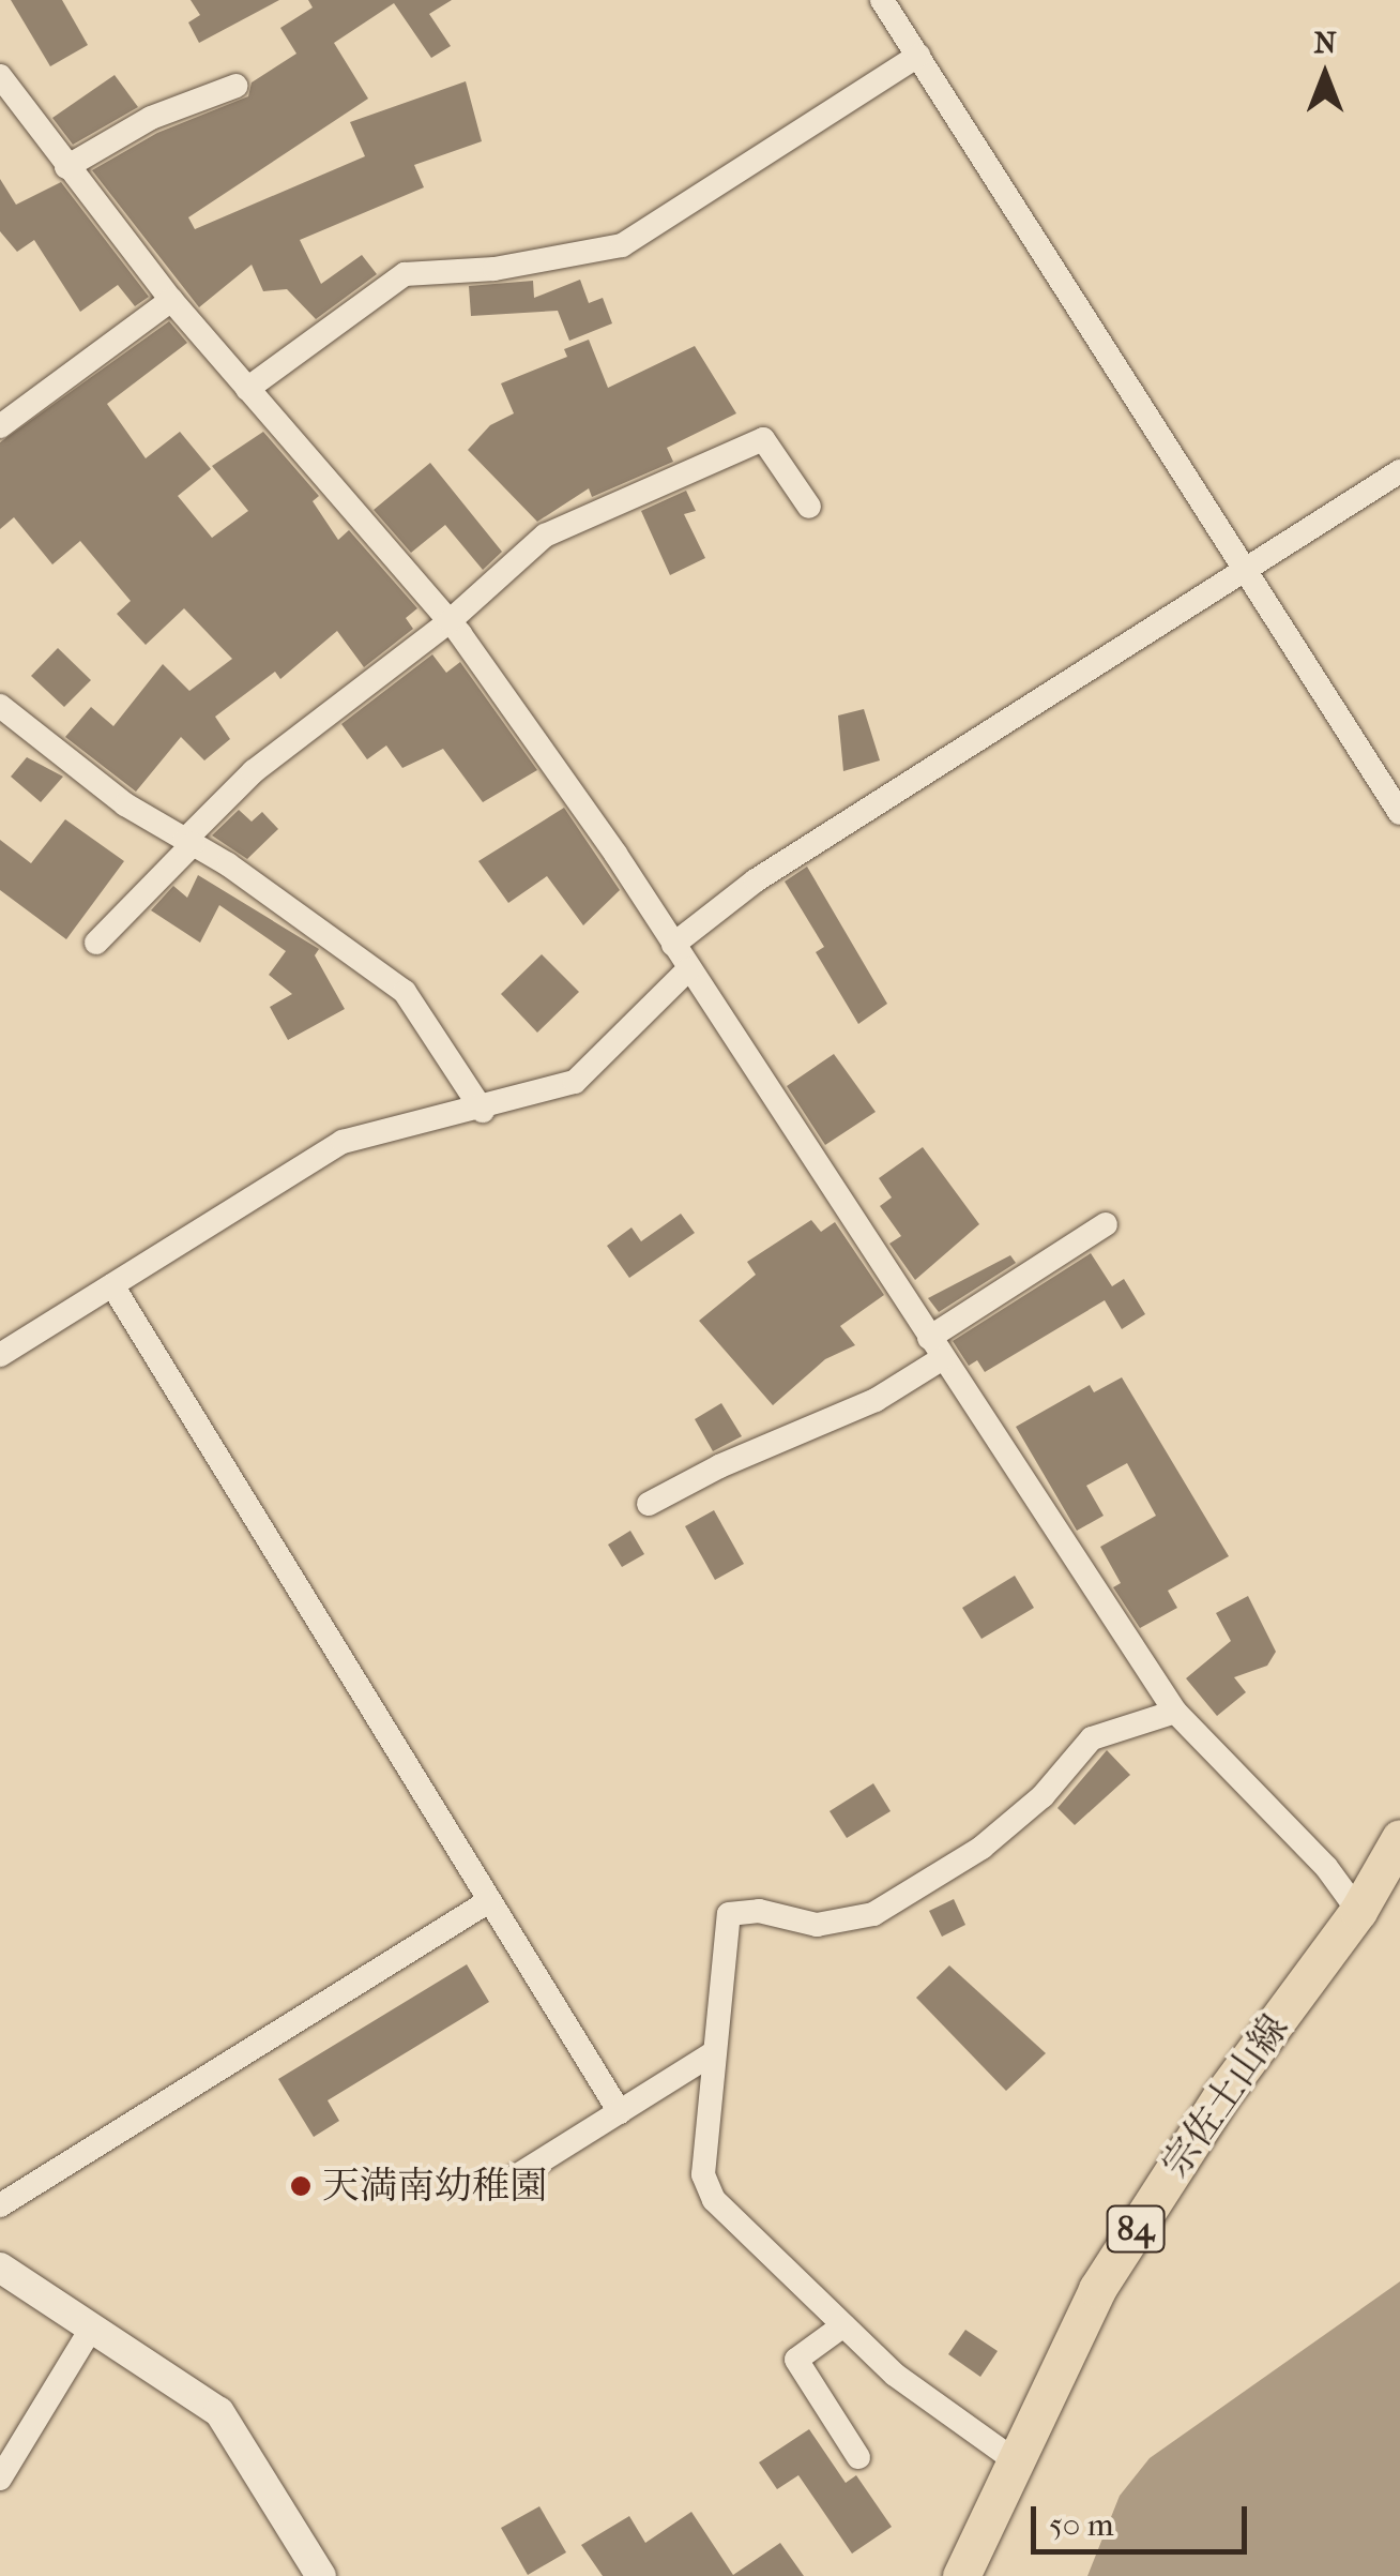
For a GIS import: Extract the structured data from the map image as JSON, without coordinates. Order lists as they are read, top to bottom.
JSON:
{
  "streets": {
    "main road": ["宗佐土山線", "84"]
  },
  "places": ["天満南幼稚園"],
  "scale_bar": "50 m",
  "north": "top"
}
